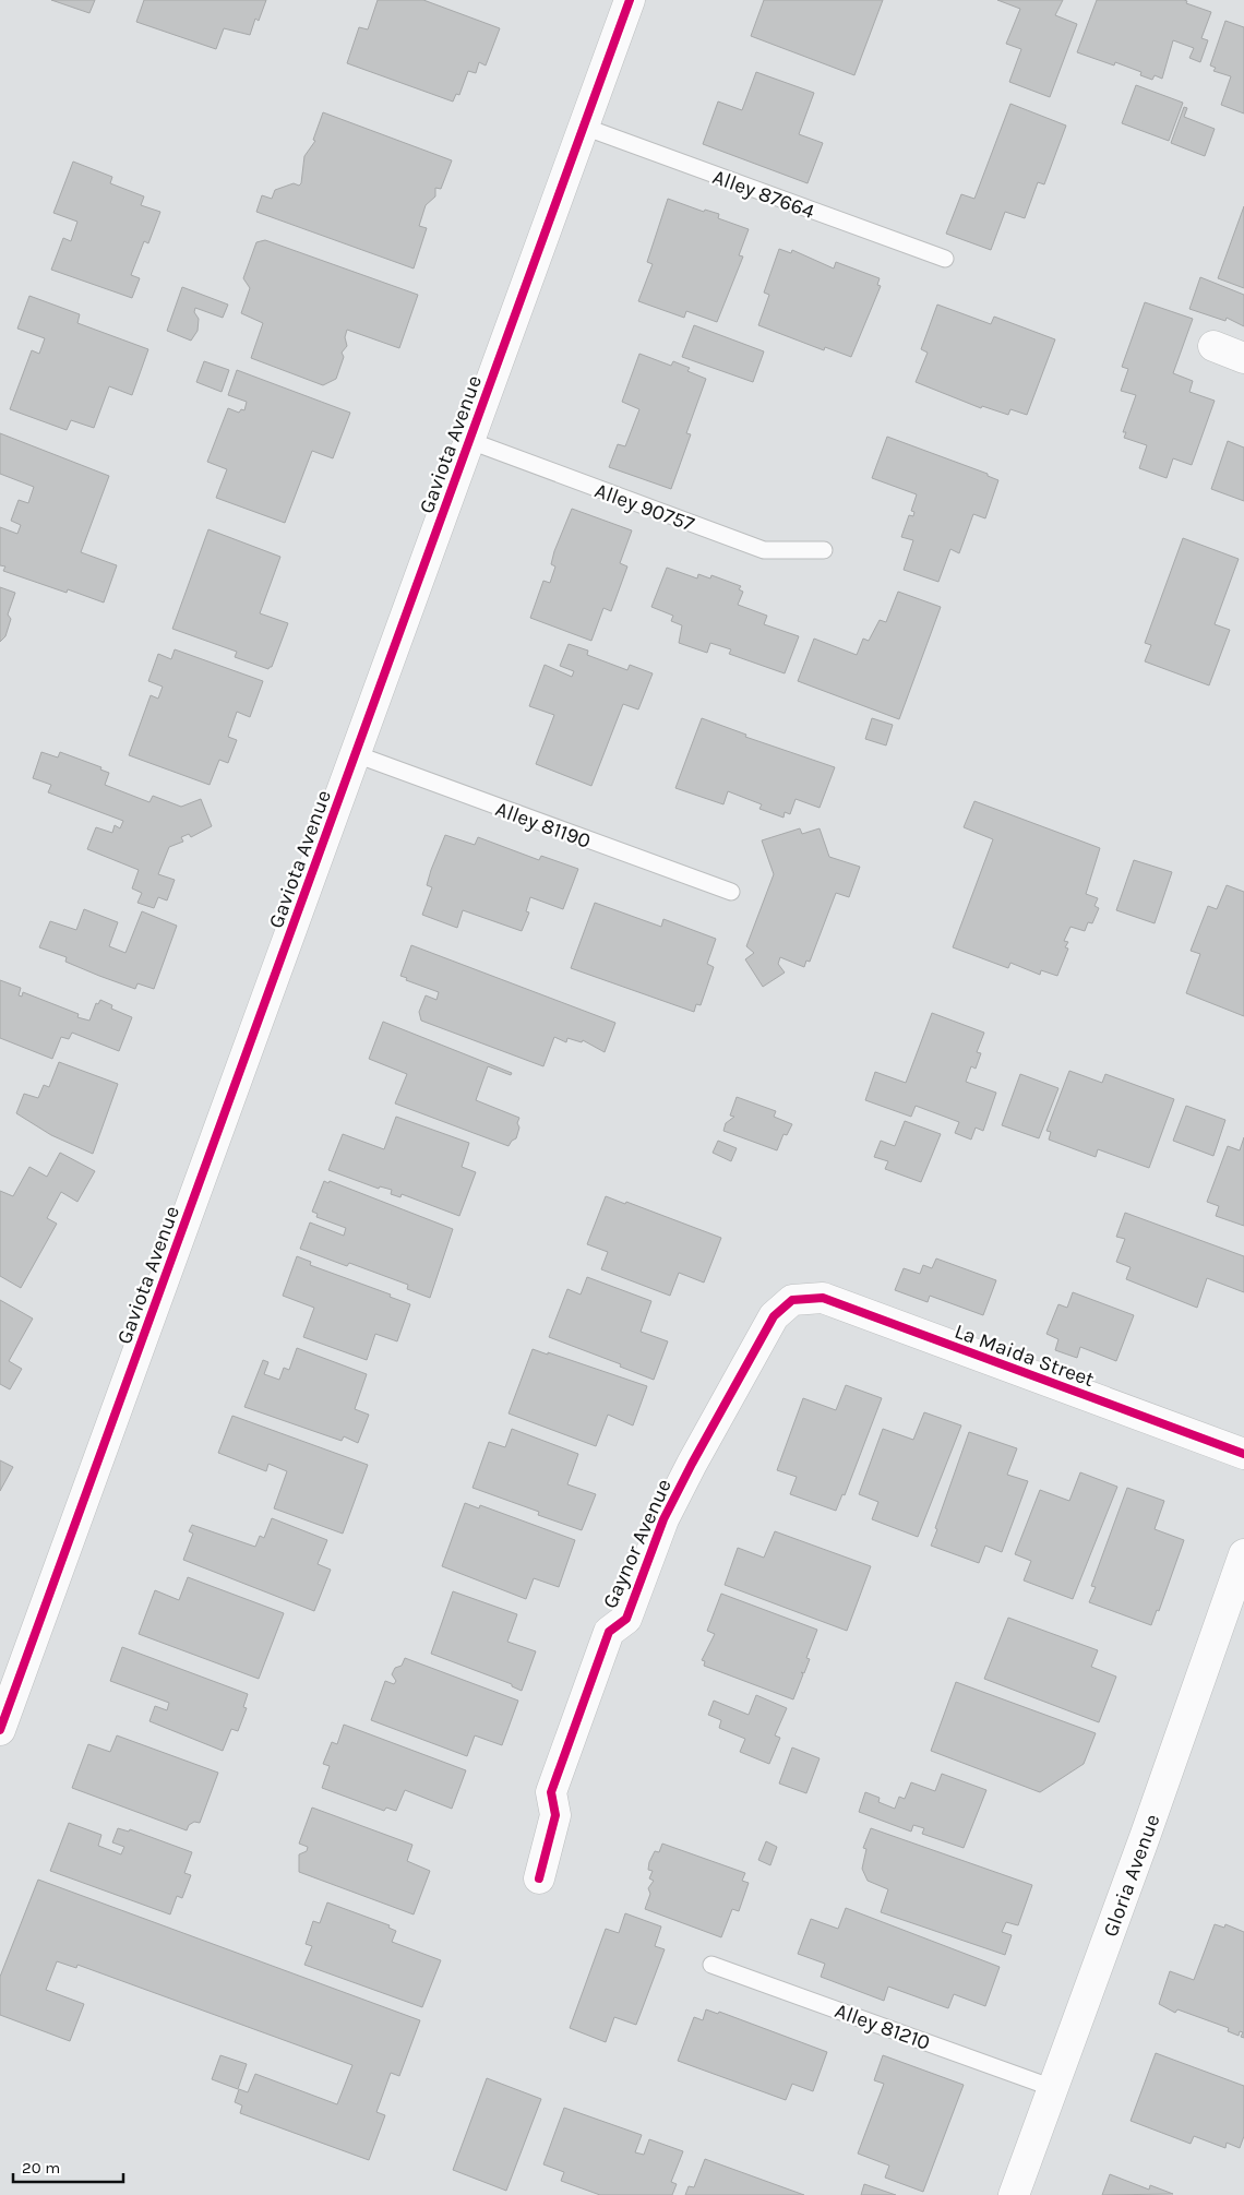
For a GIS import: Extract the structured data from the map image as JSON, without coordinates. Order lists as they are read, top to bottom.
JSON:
{
  "streets": {
    "street": [
      "Gaviota Avenue",
      "La Maida Street",
      "Gaynor Avenue",
      "Gloria Avenue"
    ],
    "lane": [
      "Alley 87664",
      "Alley 90757",
      "Alley 81190",
      "Alley 81210"
    ]
  },
  "crossings": [
    ["Alley 87664", "Gaviota Avenue"],
    ["Gaviota Avenue", "Alley 90757"],
    ["Gaviota Avenue", "Alley 81190"],
    ["La Maida Street", "Gaynor Avenue"],
    ["Gloria Avenue", "Alley 81210"]
  ],
  "scale_bar": "20 m"
}
